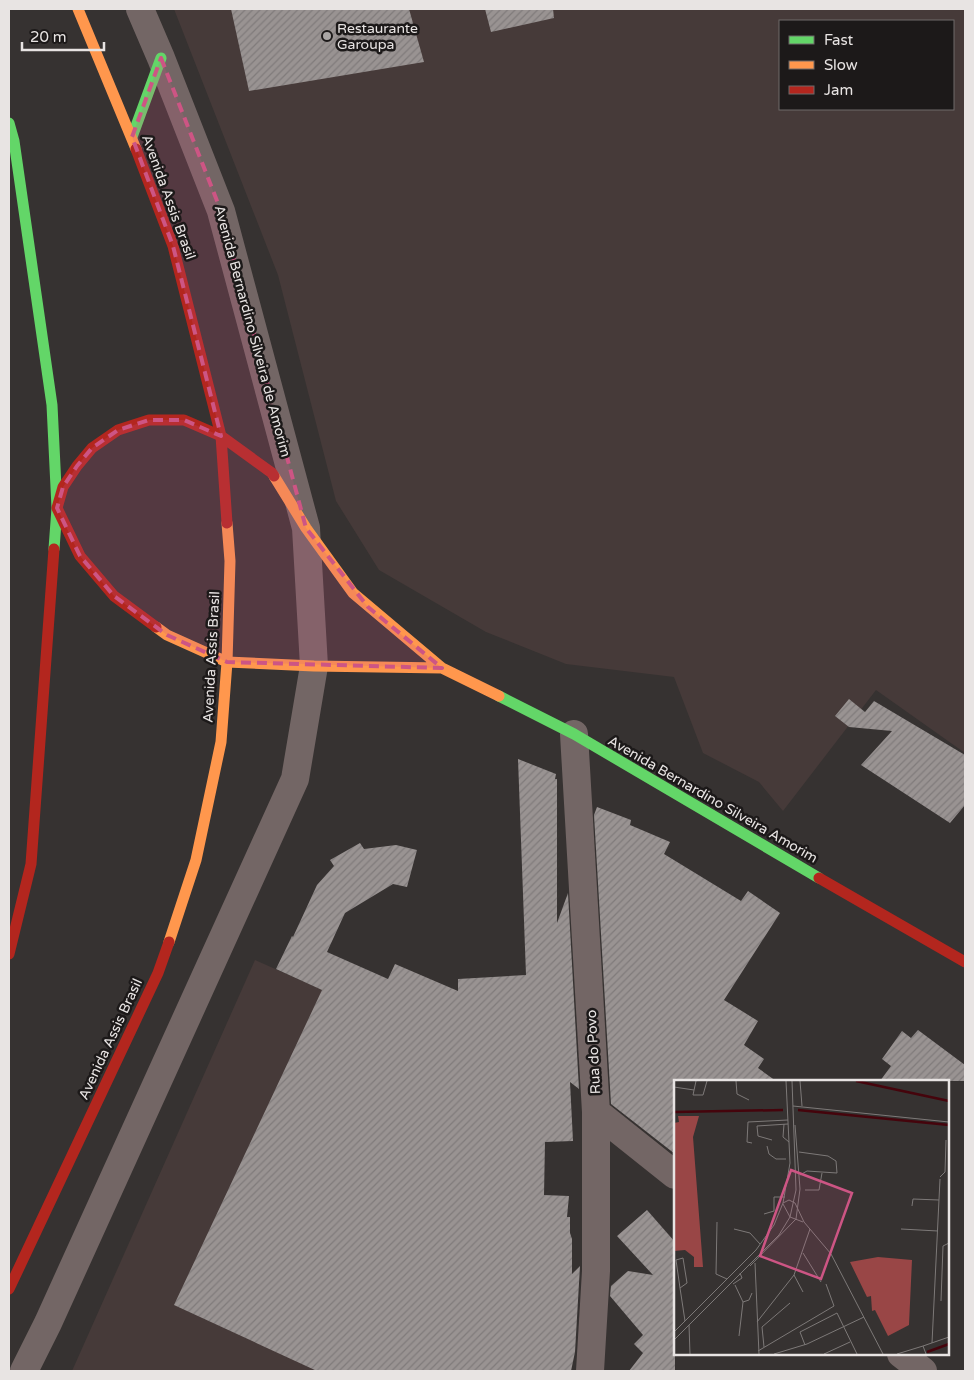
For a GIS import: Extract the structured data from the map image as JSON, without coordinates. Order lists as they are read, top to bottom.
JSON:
{
  "streets": {
    "main road": ["Avenida Assis Brasil", "Avenida Bernardino Silveira Amorim"],
    "street": ["Avenida Bernardino Silveira de Amorim", "Rua do Povo"]
  },
  "crossings": [
    ["Avenida Assis Brasil", "Avenida Bernardino Silveira Amorim"],
    ["Avenida Bernardino Silveira de Amorim", "Avenida Bernardino Silveira Amorim"],
    ["Avenida Bernardino Silveira Amorim", "Rua do Povo"]
  ],
  "places": ["Restaurante Garoupa"],
  "legend": ["Fast", "Slow", "Jam"],
  "scale_bar": "20 m"
}
